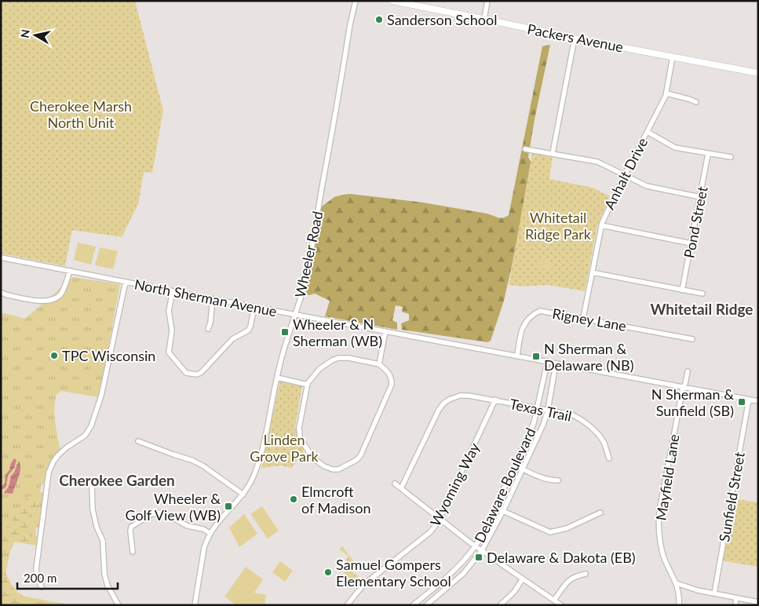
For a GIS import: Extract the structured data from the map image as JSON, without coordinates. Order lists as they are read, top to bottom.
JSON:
{
  "streets": {
    "main road": ["Packers Avenue"],
    "street": [
      "Anhalt Drive",
      "Pond Street",
      "Wheeler Road",
      "North Sherman Avenue",
      "Rigney Lane",
      "Texas Trail",
      "Mayfield Lane",
      "Wyoming Way",
      "Delaware Boulevard",
      "Sunfield Street"
    ]
  },
  "crossings": [
    ["Packers Avenue", "Anhalt Drive"],
    ["Anhalt Drive", "Rigney Lane"],
    ["Wheeler Road", "North Sherman Avenue"],
    ["North Sherman Avenue", "Rigney Lane"],
    ["North Sherman Avenue", "Mayfield Lane"],
    ["North Sherman Avenue", "Delaware Boulevard"],
    ["North Sherman Avenue", "Sunfield Street"],
    ["Texas Trail", "Wyoming Way"],
    ["Texas Trail", "Delaware Boulevard"]
  ],
  "districts": ["Whitetail Ridge", "Cherokee Garden"],
  "parks": ["Cherokee Marsh North Unit", "Whitetail Ridge Park", "Linden Grove Park"],
  "places": {
    "other": [
      "Sanderson School",
      "TPC Wisconsin",
      "Elmcroft of Madison",
      "Samuel Gompers Elementary School"
    ],
    "transit": [
      "Wheeler & N Sherman (WB)",
      "N Sherman & Delaware (NB)",
      "N Sherman & Sunfield (SB)",
      "Wheeler & Golf View (WB)",
      "Delaware & Dakota (EB)"
    ]
  },
  "scale_bar": "200 m",
  "north": "left"
}
